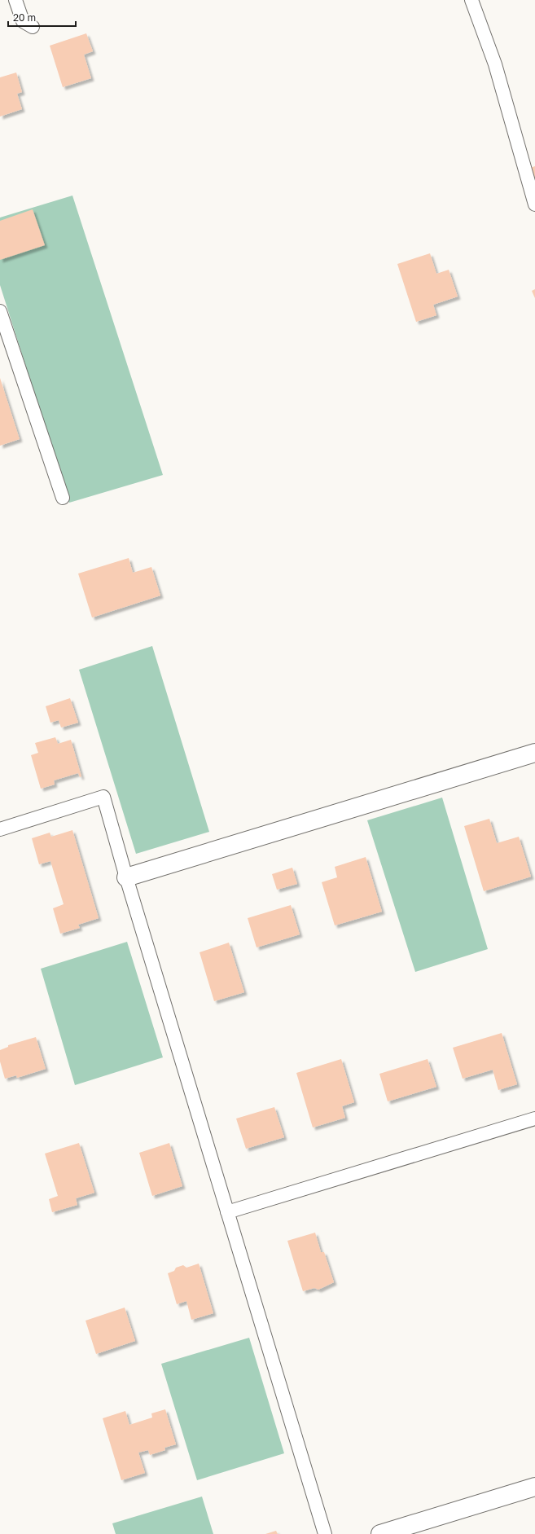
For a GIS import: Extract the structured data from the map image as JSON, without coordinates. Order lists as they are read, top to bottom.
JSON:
{
  "scale_bar": "20 m"
}
